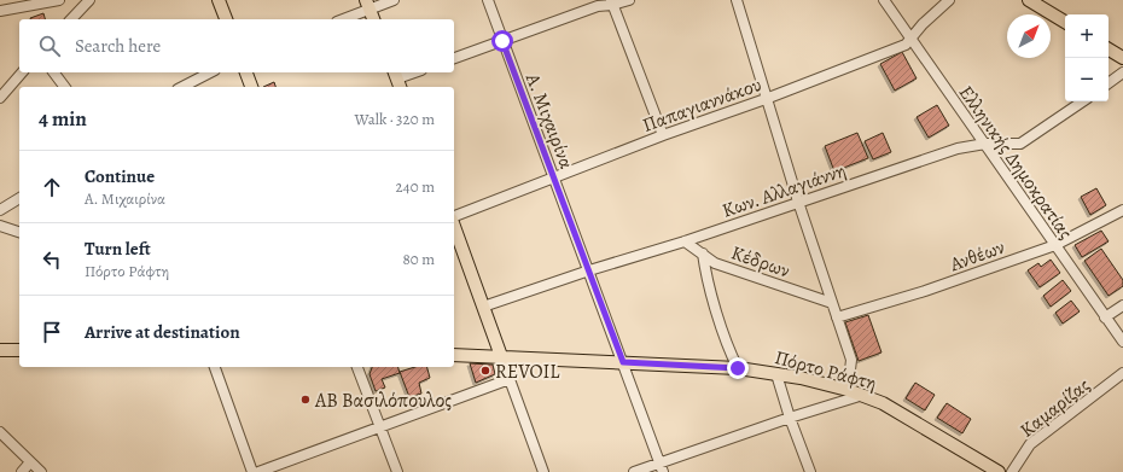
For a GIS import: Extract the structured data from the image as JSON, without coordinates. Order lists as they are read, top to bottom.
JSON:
{
  "streets": {
    "main road": ["Πόρτο Ράφτη"],
    "street": [
      "Παπαγιαννάκου",
      "Α. Μιχαιρίνα",
      "Ελληνικής Δημοκρατίας",
      "Κων. Αλλαγιάννη",
      "Ανθέων",
      "Κέδρων",
      "Καμαρίζας"
    ]
  },
  "crossings": [
    ["Παπαγιαννάκου", "Α. Μιχαιρίνα"],
    ["Παπαγιαννάκου", "Ελληνικής Δημοκρατίας"],
    ["Α. Μιχαιρίνα", "Κων. Αλλαγιάννη"],
    ["Α. Μιχαιρίνα", "Πόρτο Ράφτη"],
    ["Ελληνικής Δημοκρατίας", "Κων. Αλλαγιάννη"],
    ["Ελληνικής Δημοκρατίας", "Ανθέων"],
    ["Κων. Αλλαγιάννη", "Κέδρων"]
  ],
  "places": ["REVOIL", "ΑΒ Βασιλόπουλος"],
  "north": "top right",
  "page": {
    "map_buttons": ["+", "−"],
    "search": "Search here",
    "heading": ["4 min", "Walk · 320 m"],
    "list": [
      ["Continue", "Α. Μιχαιρίνα", "240 m"],
      ["Turn left", "Πόρτο Ράφτη", "80 m"],
      "Arrive at destination"
    ]
  }
}
